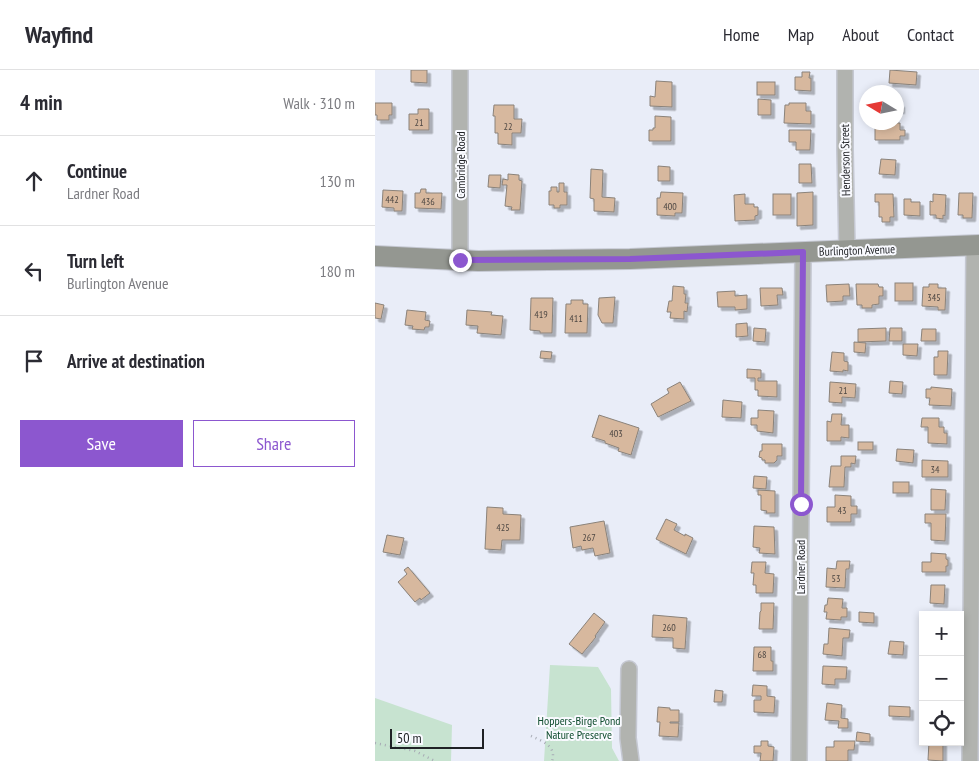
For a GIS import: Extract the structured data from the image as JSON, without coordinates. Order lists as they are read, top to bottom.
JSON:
{
  "streets": {
    "main road": ["Burlington Avenue"],
    "street": ["Henderson Street", "Cambridge Road", "Lardner Road"]
  },
  "crossings": [
    ["Henderson Street", "Burlington Avenue"],
    ["Cambridge Road", "Burlington Avenue"],
    ["Burlington Avenue", "Lardner Road"]
  ],
  "parks": ["Hoppers-Birge Pond Nature Preserve"],
  "house_numbers": [
    "21",
    "22",
    "442",
    "436",
    "400",
    "345",
    "419",
    "411",
    "21",
    "403",
    "34",
    "43",
    "425",
    "267",
    "53",
    "260",
    "68"
  ],
  "scale_bar": "50 m",
  "north": "left",
  "page": {
    "header": "Wayfind",
    "nav": [
      "Home",
      "Map",
      "About",
      "Contact"
    ],
    "heading": ["4 min", "Walk · 310 m"],
    "list": [
      ["Continue", "Lardner Road", "130 m"],
      ["Turn left", "Burlington Avenue", "180 m"],
      "Arrive at destination"
    ],
    "buttons": ["Save", "Share"],
    "map_buttons": ["+", "−"],
    "scale": "50 m"
  }
}
